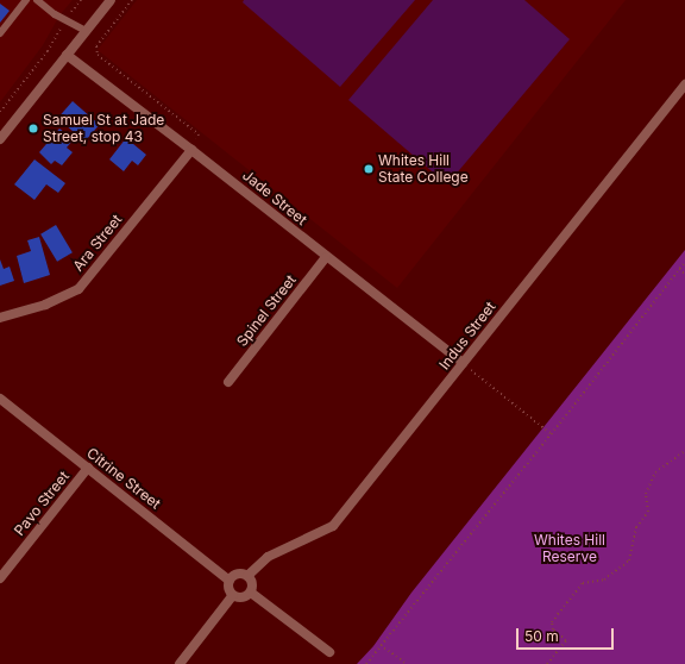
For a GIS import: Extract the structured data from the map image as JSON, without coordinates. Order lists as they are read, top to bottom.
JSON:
{
  "streets": {
    "street": [
      "Jade Street",
      "Ara Street",
      "Spinel Street",
      "Indus Street",
      "Citrine Street",
      "Pavo Street"
    ]
  },
  "crossings": [
    ["Jade Street", "Ara Street"],
    ["Jade Street", "Spinel Street"],
    ["Jade Street", "Indus Street"],
    ["Indus Street", "Citrine Street"],
    ["Citrine Street", "Pavo Street"]
  ],
  "parks": ["Whites Hill Reserve"],
  "places": ["Samuel St at Jade Street, stop 43", "Whites Hill State College"],
  "scale_bar": "50 m"
}
